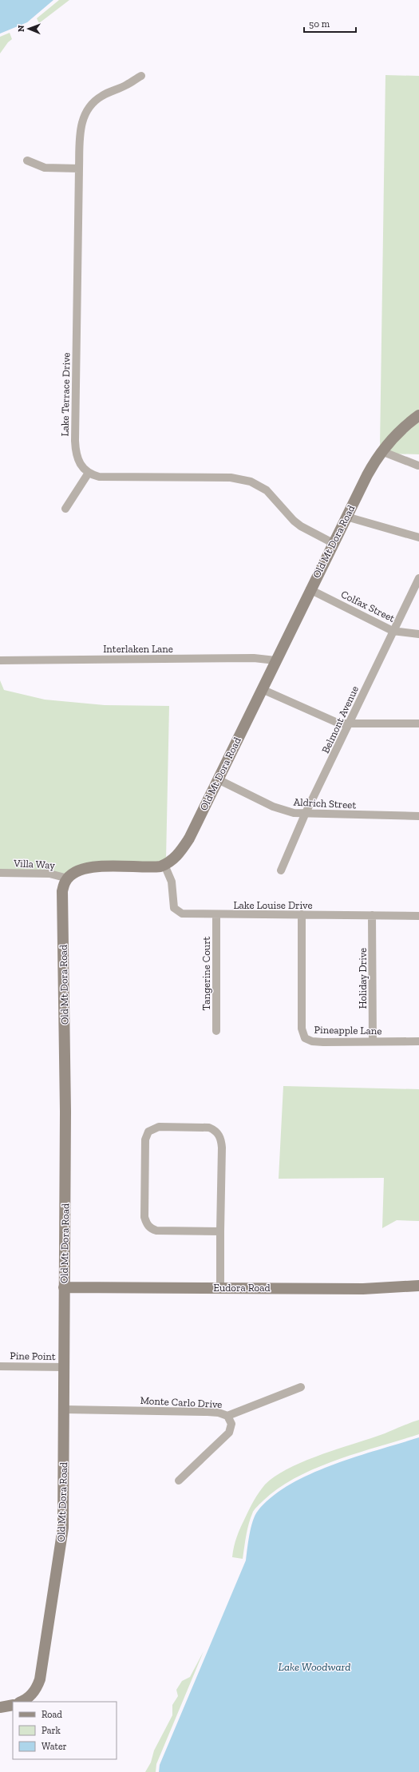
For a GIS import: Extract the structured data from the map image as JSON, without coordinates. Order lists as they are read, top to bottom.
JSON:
{
  "streets": {
    "street": [
      "Lake Terrace Drive",
      "Old Mt Dora Road",
      "Colfax Street",
      "Interlaken Lane",
      "Belmont Avenue",
      "Aldrich Street",
      "Villa Way",
      "Lake Louise Drive",
      "Tangerine Court",
      "Holiday Drive",
      "Pineapple Lane",
      "Eudora Road",
      "Pine Point",
      "Monte Carlo Drive"
    ]
  },
  "crossings": [
    ["Old Mt Dora Road", "Colfax Street"],
    ["Old Mt Dora Road", "Interlaken Lane"],
    ["Old Mt Dora Road", "Aldrich Street"],
    ["Old Mt Dora Road", "Villa Way"],
    ["Old Mt Dora Road", "Lake Louise Drive"],
    ["Old Mt Dora Road", "Eudora Road"],
    ["Old Mt Dora Road", "Pine Point"],
    ["Old Mt Dora Road", "Monte Carlo Drive"],
    ["Colfax Street", "Belmont Avenue"],
    ["Belmont Avenue", "Aldrich Street"],
    ["Lake Louise Drive", "Tangerine Court"],
    ["Lake Louise Drive", "Holiday Drive"],
    ["Lake Louise Drive", "Pineapple Lane"],
    ["Holiday Drive", "Pineapple Lane"]
  ],
  "water": ["Lake Woodward"],
  "legend": ["Road", "Park", "Water"],
  "scale_bar": "50 m",
  "north": "left"
}
